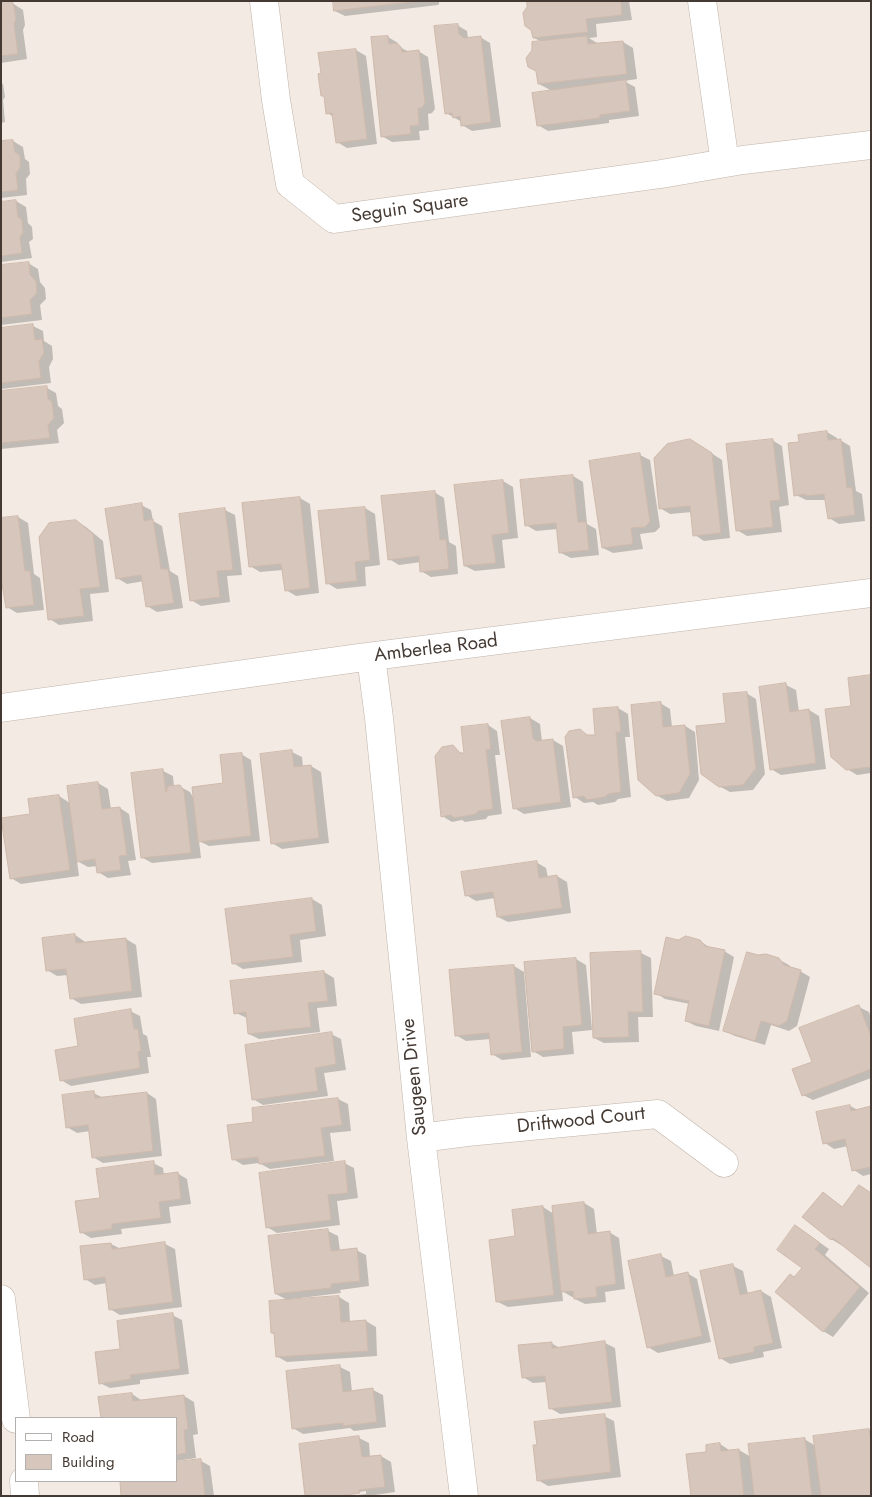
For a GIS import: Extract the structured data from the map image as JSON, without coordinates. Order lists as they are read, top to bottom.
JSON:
{
  "streets": {
    "street": [
      "Seguin Square",
      "Amberlea Road",
      "Saugeen Drive",
      "Driftwood Court"
    ]
  },
  "crossings": [
    ["Amberlea Road", "Saugeen Drive"],
    ["Saugeen Drive", "Driftwood Court"]
  ],
  "legend": ["Road", "Building"]
}
